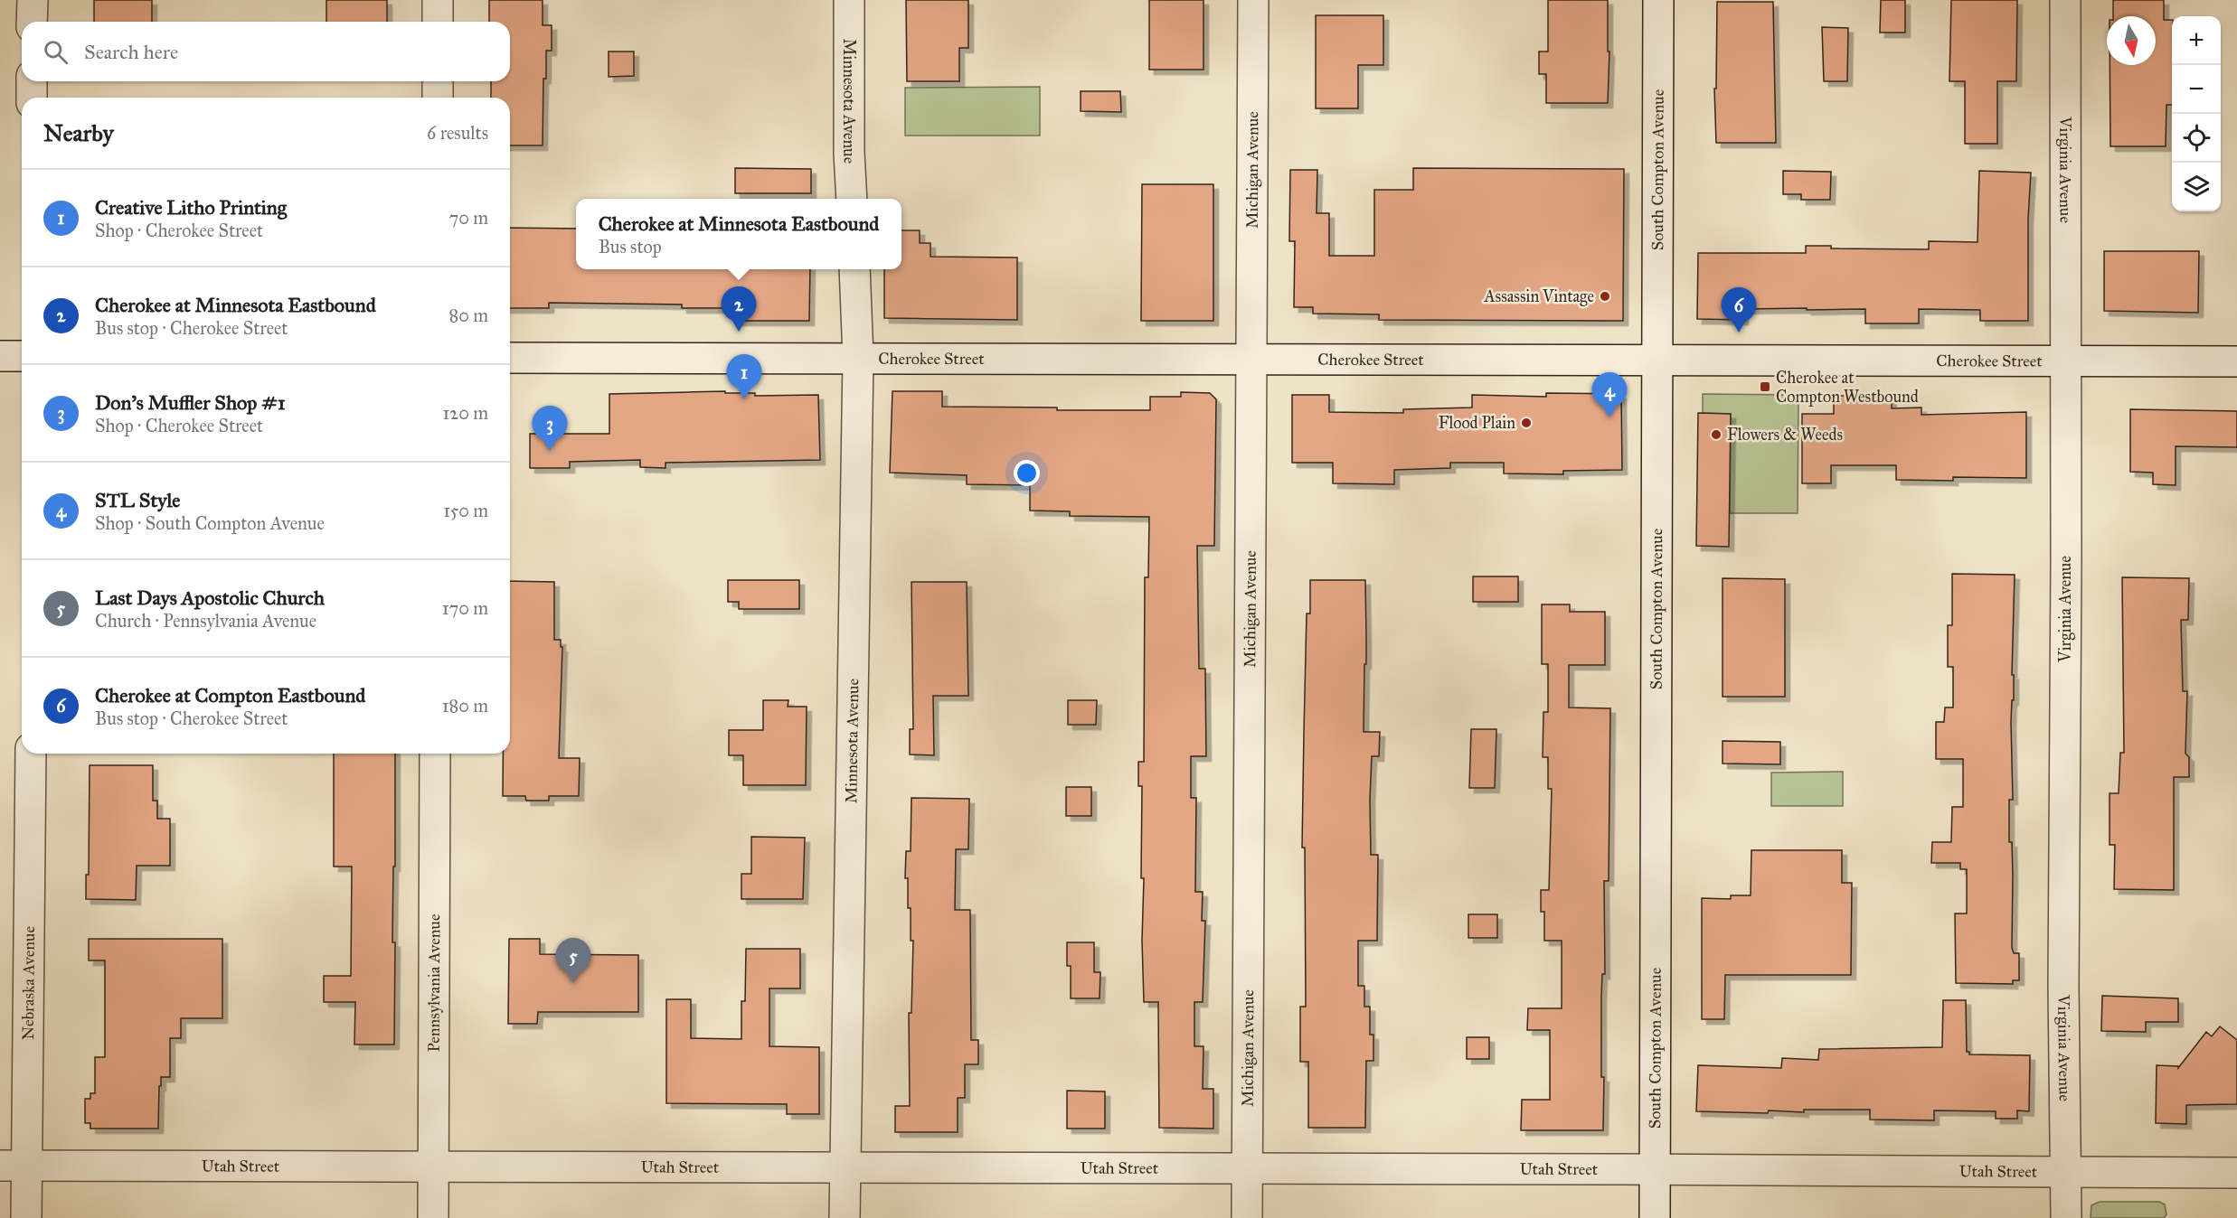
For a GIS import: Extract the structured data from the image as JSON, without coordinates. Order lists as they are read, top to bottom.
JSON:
{
  "streets": {
    "street": [
      "Minnesota Avenue",
      "Michigan Avenue",
      "South Compton Avenue",
      "Virginia Avenue",
      "Cherokee Street",
      "Nebraska Avenue",
      "Pennsylvania Avenue",
      "Utah Street"
    ]
  },
  "crossings": [
    ["Minnesota Avenue", "Cherokee Street"],
    ["Minnesota Avenue", "Utah Street"],
    ["Michigan Avenue", "Cherokee Street"],
    ["Michigan Avenue", "Utah Street"],
    ["South Compton Avenue", "Cherokee Street"],
    ["South Compton Avenue", "Utah Street"],
    ["Virginia Avenue", "Cherokee Street"],
    ["Virginia Avenue", "Utah Street"],
    ["Nebraska Avenue", "Utah Street"],
    ["Pennsylvania Avenue", "Utah Street"]
  ],
  "places": {
    "other": ["Assassin Vintage", "Flood Plain", "Flowers & Weeds"],
    "transit": ["Cherokee at Compton Westbound"]
  },
  "north": "bottom",
  "page": {
    "map_buttons": ["+", "−"],
    "search": "Search here",
    "heading": ["Nearby", "6 results"],
    "list": [
      {
        "mark": "1",
        "name": "Creative Litho Printing",
        "note": "Shop · Cherokee Street",
        "value": "70 m"
      },
      {
        "mark": "2",
        "name": "Cherokee at Minnesota Eastbound",
        "note": "Bus stop · Cherokee Street",
        "value": "80 m"
      },
      {
        "mark": "3",
        "name": "Don's Muffler Shop #1",
        "note": "Shop · Cherokee Street",
        "value": "120 m"
      },
      {
        "mark": "4",
        "name": "STL Style",
        "note": "Shop · South Compton Avenue",
        "value": "150 m"
      },
      {
        "mark": "5",
        "name": "Last Days Apostolic Church",
        "note": "Church · Pennsylvania Avenue",
        "value": "170 m"
      },
      {
        "mark": "6",
        "name": "Cherokee at Compton Eastbound",
        "note": "Bus stop · Cherokee Street",
        "value": "180 m"
      }
    ],
    "popup": ["Cherokee at Minnesota Eastbound", "Bus stop"],
    "pins": [
      "2",
      "6",
      "1",
      "4",
      "3",
      "5"
    ]
  }
}
